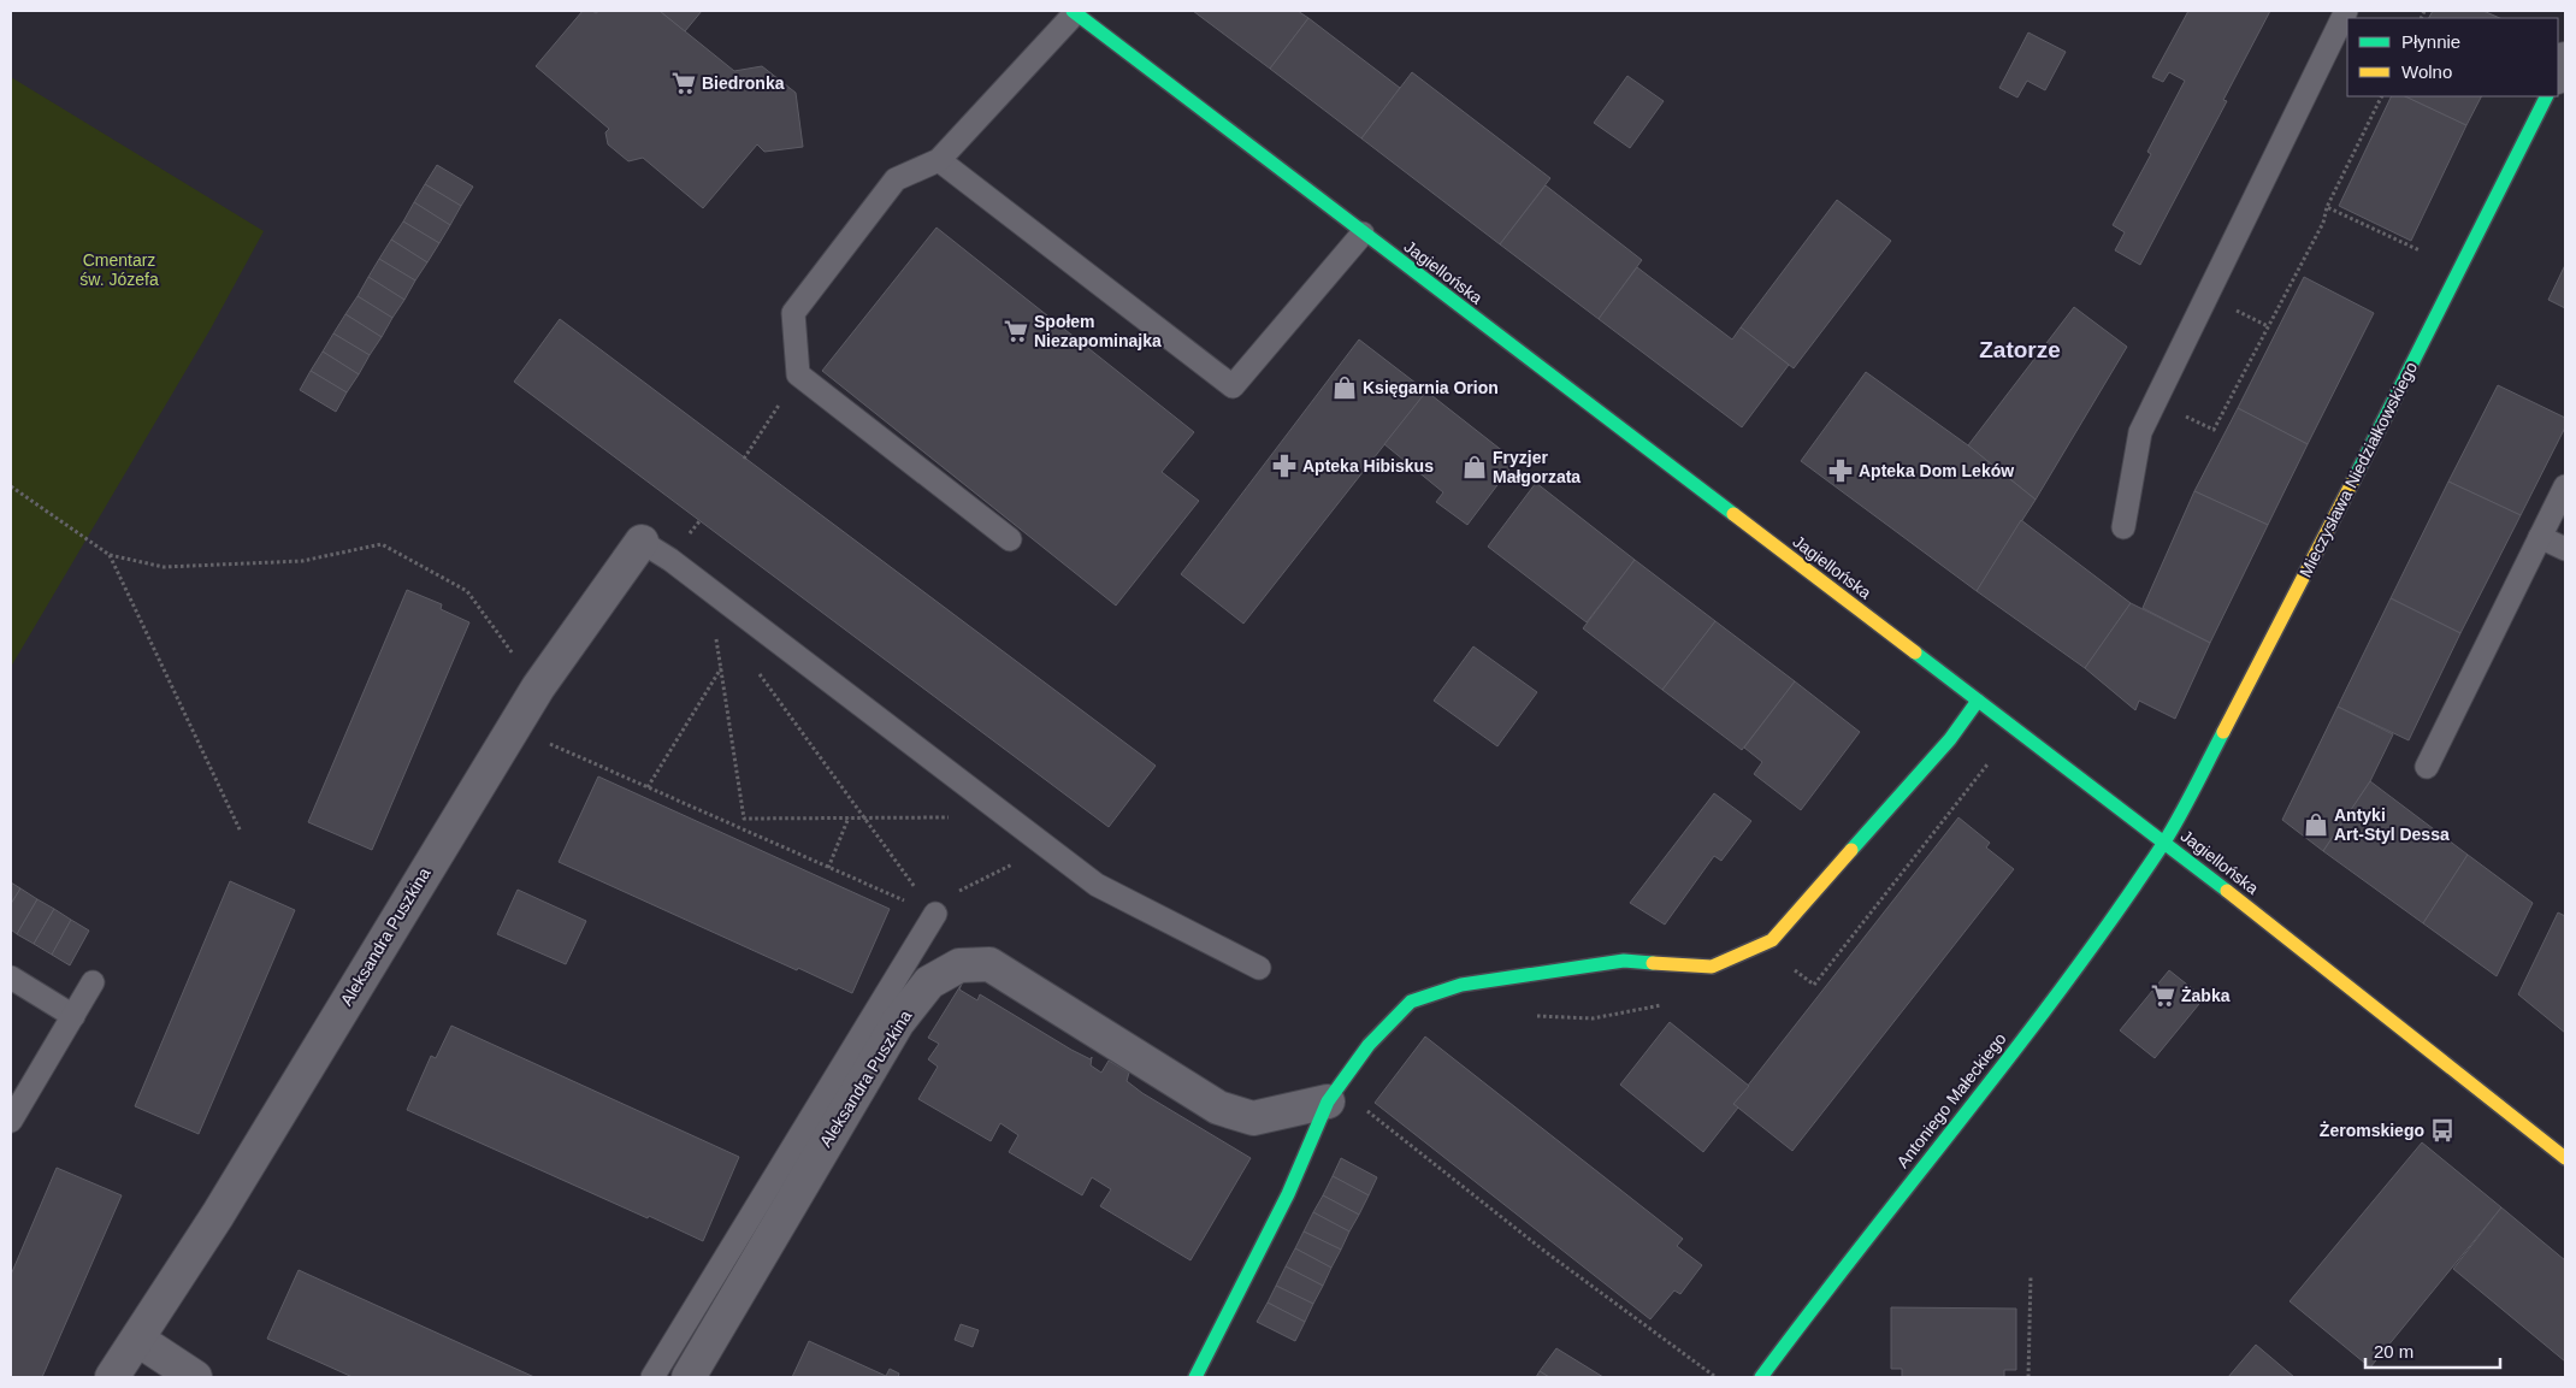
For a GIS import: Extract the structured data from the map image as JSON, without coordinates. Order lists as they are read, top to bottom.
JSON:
{
  "streets": {
    "street": [
      "Jagiellońska",
      "Mieczysława Niedziałkowskiego",
      "Aleksandra Puszkina",
      "Antoniego Małeckiego"
    ]
  },
  "crossings": [
    ["Jagiellońska", "Mieczysława Niedziałkowskiego"],
    ["Jagiellońska", "Antoniego Małeckiego"],
    ["Mieczysława Niedziałkowskiego", "Antoniego Małeckiego"]
  ],
  "districts": ["Zatorze"],
  "parks": ["Cmentarz św. Józefa"],
  "places": {
    "supermarket": ["Biedronka", "Społem Niezapominajka", "Żabka"],
    "shop": ["Księgarnia Orion", "Fryzjer Małgorzata", "Antyki Art-Styl Dessa"],
    "pharmacy": ["Apteka Hibiskus", "Apteka Dom Leków"],
    "bus stop": ["Żeromskiego"]
  },
  "legend": ["Płynnie", "Wolno"],
  "scale_bar": "20 m"
}
